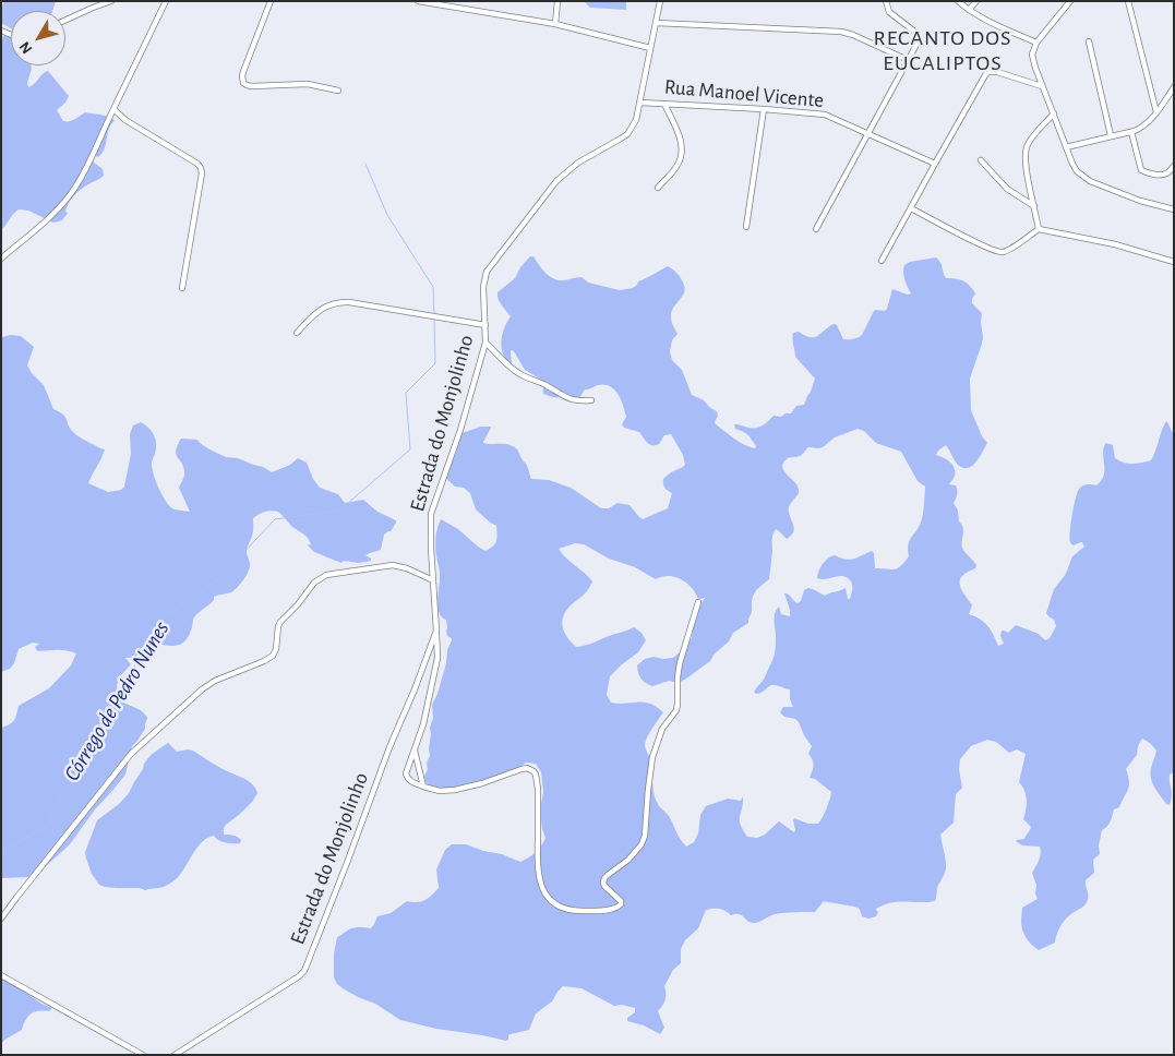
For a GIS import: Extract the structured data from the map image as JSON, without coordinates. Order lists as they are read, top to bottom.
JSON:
{
  "streets": {
    "street": ["Rua Manoel Vicente", "Estrada do Monjolinho"]
  },
  "crossings": [
    ["Rua Manoel Vicente", "Estrada do Monjolinho"]
  ],
  "districts": ["RECANTO DOS EUCALIPTOS"],
  "water": ["Córrego de Pedro Nunes"],
  "north": "bottom left"
}
